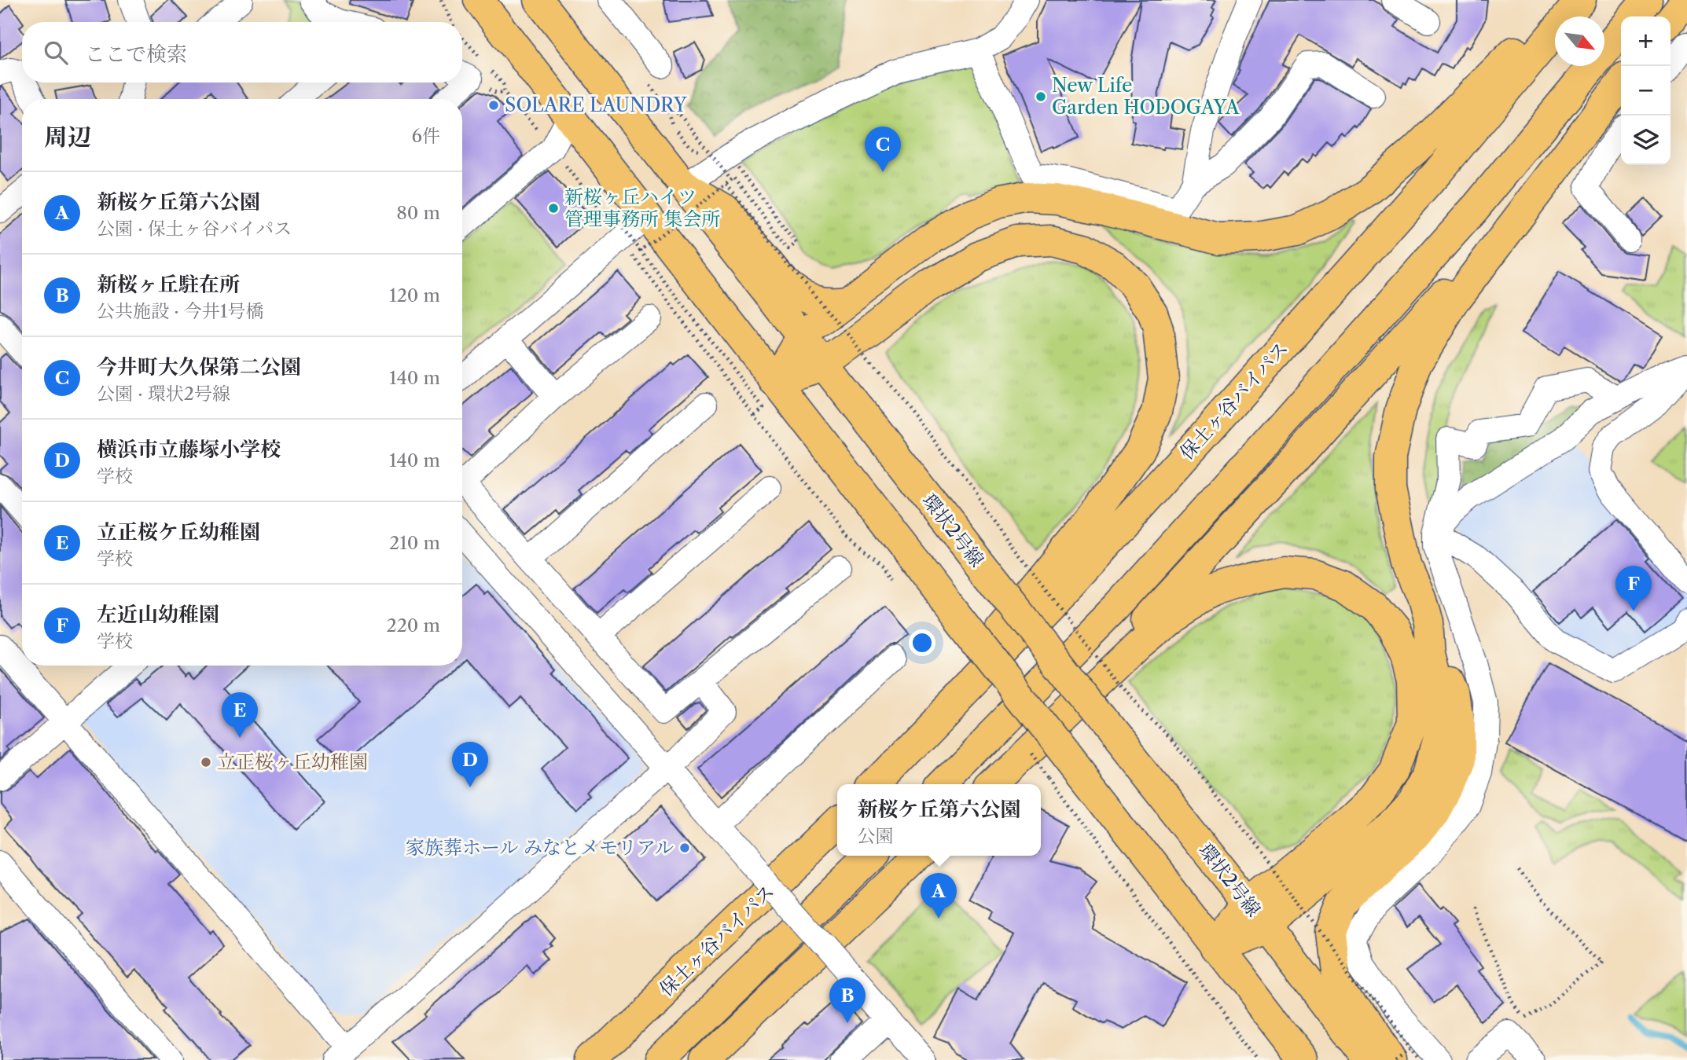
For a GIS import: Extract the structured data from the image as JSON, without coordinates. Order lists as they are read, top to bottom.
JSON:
{
  "streets": {
    "main road": ["保土ヶ谷バイパス", "環状2号線"]
  },
  "places": [
    "New Life Garden HODOGAYA",
    "SOLARE LAUNDRY",
    "新桜ヶ丘ハイツ 管理事務所 集会所",
    "立正桜ヶ丘幼稚園",
    "家族葬ホール みなとメモリアル"
  ],
  "north": "bottom right",
  "page": {
    "map_buttons": ["+", "−"],
    "search": "ここで検索",
    "heading": ["周辺", "6件"],
    "pins": [
      "C",
      "F",
      "E",
      "D",
      "A",
      "B"
    ],
    "list": [
      {
        "mark": "A",
        "name": "新桜ケ丘第六公園",
        "note": "公園 · 保土ヶ谷バイパス",
        "value": "80 m"
      },
      {
        "mark": "B",
        "name": "新桜ヶ丘駐在所",
        "note": "公共施設 · 今井1号橋",
        "value": "120 m"
      },
      {
        "mark": "C",
        "name": "今井町大久保第二公園",
        "note": "公園 · 環状2号線",
        "value": "140 m"
      },
      {
        "mark": "D",
        "name": "横浜市立藤塚小学校",
        "note": "学校",
        "value": "140 m"
      },
      {
        "mark": "E",
        "name": "立正桜ケ丘幼稚園",
        "note": "学校",
        "value": "210 m"
      },
      {
        "mark": "F",
        "name": "左近山幼稚園",
        "note": "学校",
        "value": "220 m"
      }
    ],
    "popup": ["新桜ケ丘第六公園", "公園"]
  }
}
